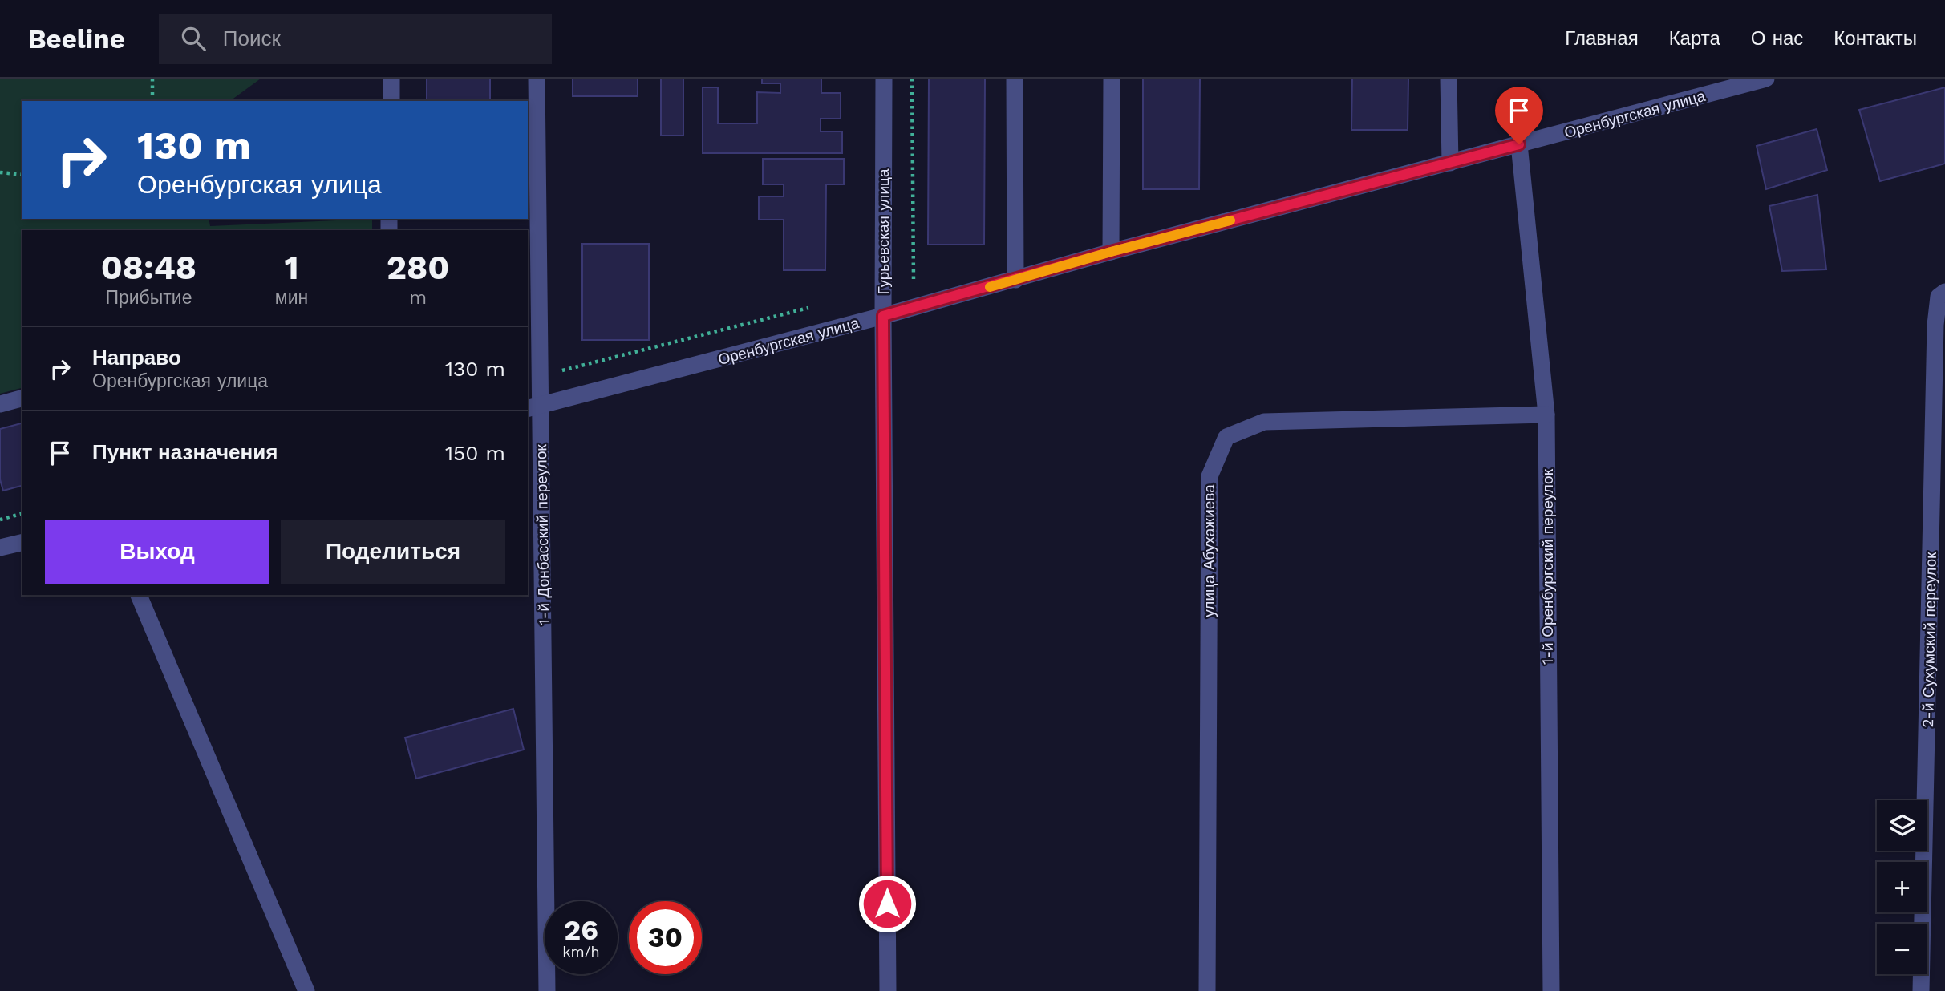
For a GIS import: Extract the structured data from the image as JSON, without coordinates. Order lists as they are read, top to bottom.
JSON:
{
  "streets": {
    "street": [
      "Оренбургская улица",
      "Гурьевская улица",
      "1-й Донбасский переулок",
      "улица Абухажиева",
      "1-й Оренбургский переулок",
      "2-й Сухумский переулок"
    ]
  },
  "crossings": [
    ["Оренбургская улица", "Гурьевская улица"],
    ["Оренбургская улица", "1-й Донбасский переулок"],
    ["Оренбургская улица", "1-й Оренбургский переулок"],
    ["улица Абухажиева", "1-й Оренбургский переулок"]
  ],
  "page": {
    "header": "Beeline",
    "search": "Поиск",
    "nav": [
      "Главная",
      "Карта",
      "О нас",
      "Контакты"
    ],
    "turn": ["130 m", "Оренбургская улица"],
    "eta": [
      "08:48",
      "Прибытие",
      "1",
      "мин",
      "280",
      "m"
    ],
    "list": [
      {
        "name": "Направо",
        "note": "Оренбургская улица",
        "value": "130 m"
      },
      {
        "name": "Пункт назначения",
        "value": "150 m"
      }
    ],
    "buttons": ["Выход", "Поделиться"],
    "map_buttons": ["+", "−"],
    "speed": "26 km/h",
    "limit": "30"
  }
}
